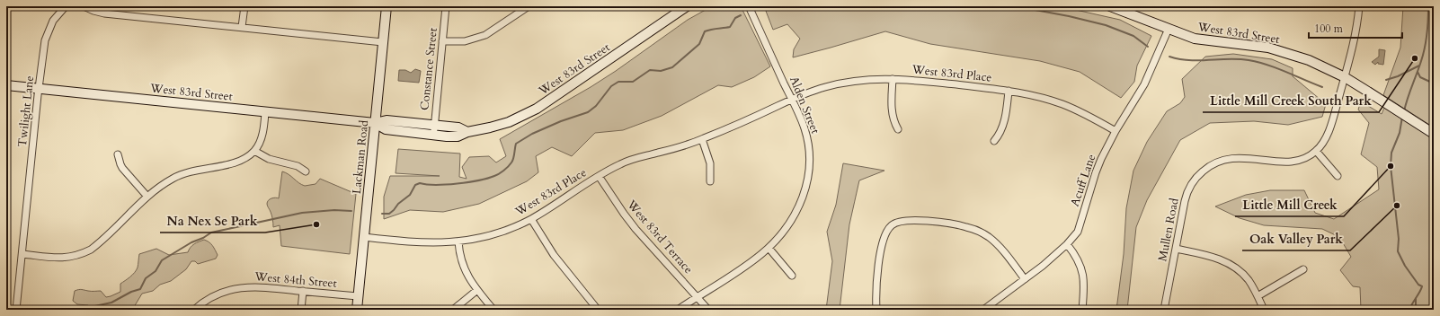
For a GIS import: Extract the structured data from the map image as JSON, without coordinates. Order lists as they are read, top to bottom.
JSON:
{
  "streets": {
    "street": [
      "West 83rd Street",
      "Constance Street",
      "West 83rd Place",
      "Alden Street",
      "Twilight Lane",
      "Lackman Road",
      "Acuff Lane",
      "Mullen Road",
      "West 83rd Terrace",
      "West 84th Street"
    ]
  },
  "crossings": [
    ["West 83rd Street", "Constance Street"],
    ["West 83rd Street", "Twilight Lane"],
    ["West 83rd Street", "Lackman Road"],
    ["West 83rd Street", "Acuff Lane"],
    ["West 83rd Street", "Mullen Road"],
    ["West 83rd Place", "Alden Street"],
    ["West 83rd Place", "Lackman Road"],
    ["West 83rd Place", "Acuff Lane"],
    ["West 83rd Place", "West 83rd Terrace"],
    ["Alden Street", "West 83rd Terrace"],
    ["Lackman Road", "West 84th Street"]
  ],
  "places": [
    "Little Mill Creek South Park",
    "Little Mill Creek",
    "Oak Valley Park",
    "Na Nex Se Park"
  ],
  "scale_bar": "100 m"
}
